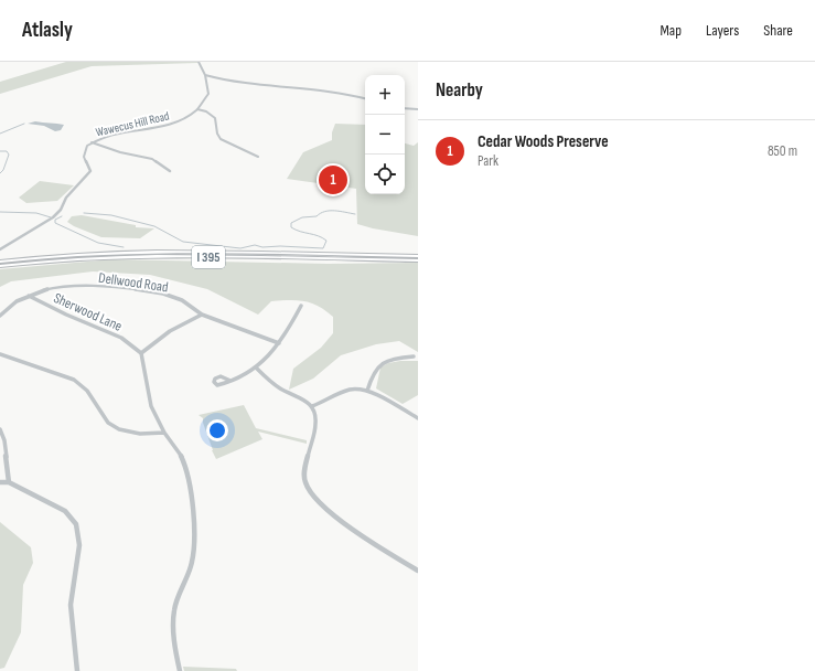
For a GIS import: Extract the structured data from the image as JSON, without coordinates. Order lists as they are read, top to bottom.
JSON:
{
  "streets": {
    "highway": ["I 395"],
    "street": ["Wawecus Hill Road", "Dellwood Road", "Sherwood Lane"]
  },
  "crossings": [
    ["Dellwood Road", "Sherwood Lane"]
  ],
  "page": {
    "header": "Atlasly",
    "nav": ["Map", "Layers", "Share"],
    "heading": "Nearby",
    "map_buttons": ["+", "−"],
    "list": [
      {
        "mark": "1",
        "name": "Cedar Woods Preserve",
        "note": "Park",
        "value": "850 m"
      }
    ],
    "pins": "1"
  }
}
